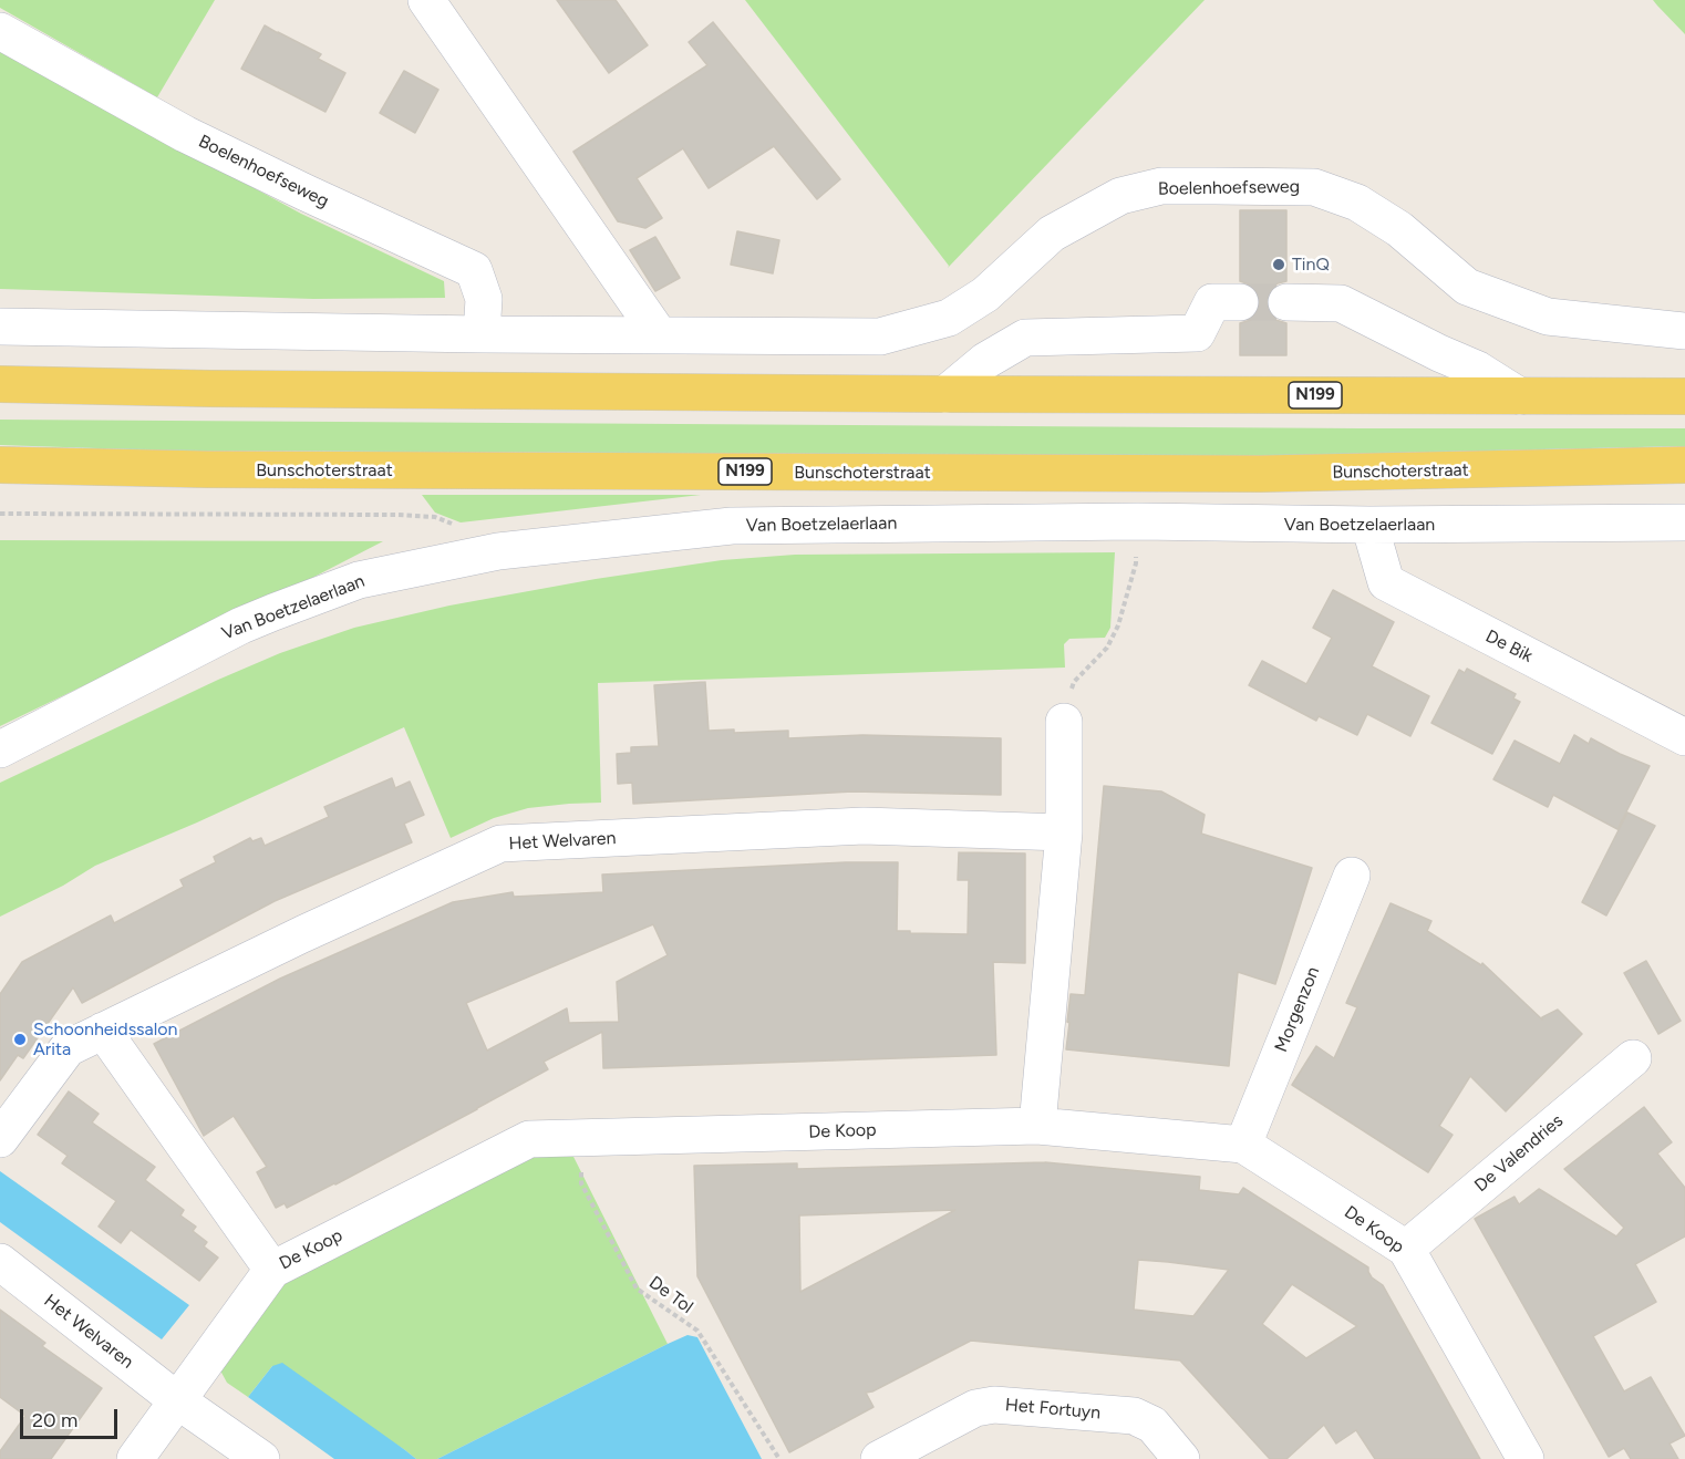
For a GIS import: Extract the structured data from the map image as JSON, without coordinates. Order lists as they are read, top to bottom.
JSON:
{
  "streets": {
    "main road": ["N199", "Bunschoterstraat"],
    "street": [
      "Boelenhoefseweg",
      "Van Boetzelaerlaan",
      "De Bik",
      "Het Welvaren",
      "Morgenzon",
      "De Koop",
      "De Valendries",
      "Het Fortuyn"
    ],
    "path": ["De Tol"]
  },
  "crossings": [
    ["Van Boetzelaerlaan", "De Bik"],
    ["Het Welvaren", "De Koop"],
    ["Morgenzon", "De Koop"],
    ["De Koop", "De Valendries"],
    ["De Koop", "De Tol"]
  ],
  "places": ["TinQ", "Schoonheidssalon Arita"],
  "scale_bar": "20 m"
}
